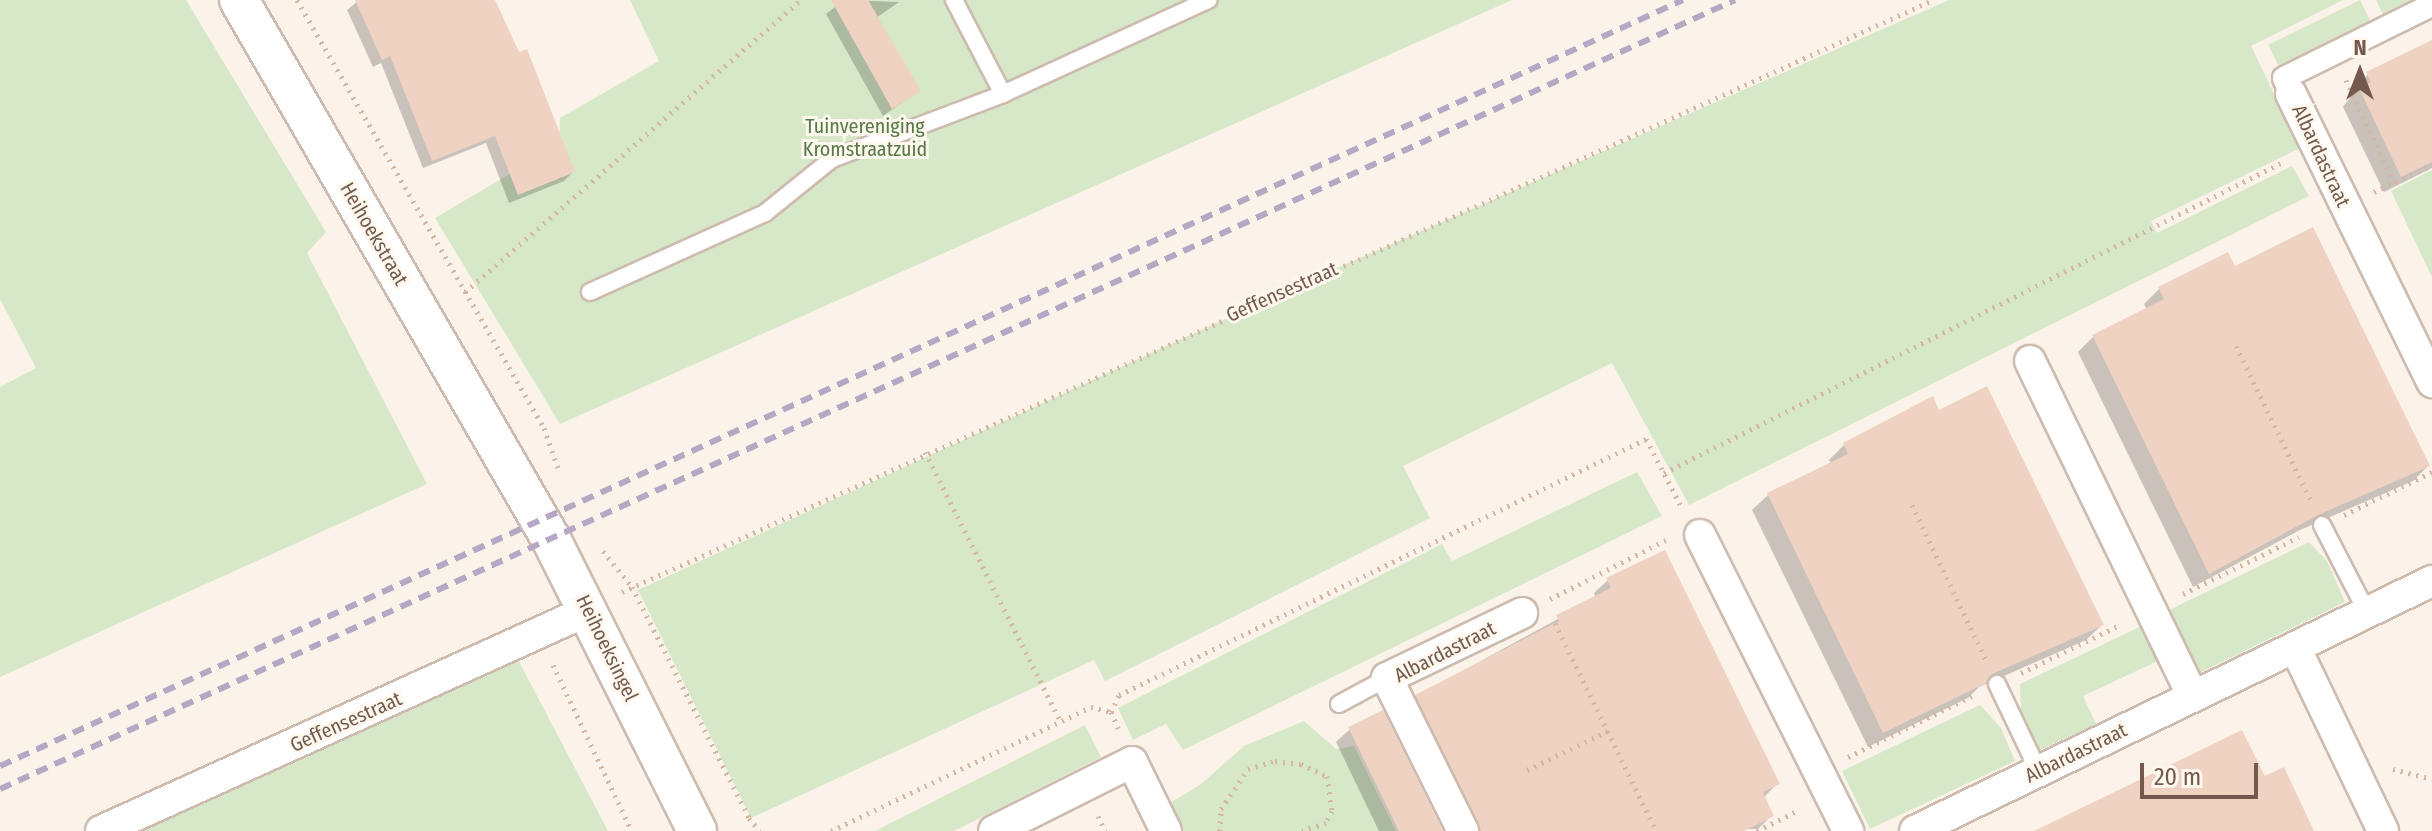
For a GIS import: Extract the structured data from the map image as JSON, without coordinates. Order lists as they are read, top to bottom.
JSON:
{
  "streets": {
    "street": [
      "Albardastraat",
      "Heihoekstraat",
      "Geffensestraat",
      "Heihoeksingel"
    ]
  },
  "crossings": [
    ["Heihoekstraat", "Heihoeksingel"],
    ["Geffensestraat", "Heihoeksingel"]
  ],
  "parks": ["Tuinvereniging Kromstraatzuid"],
  "scale_bar": "20 m",
  "north": "top"
}
